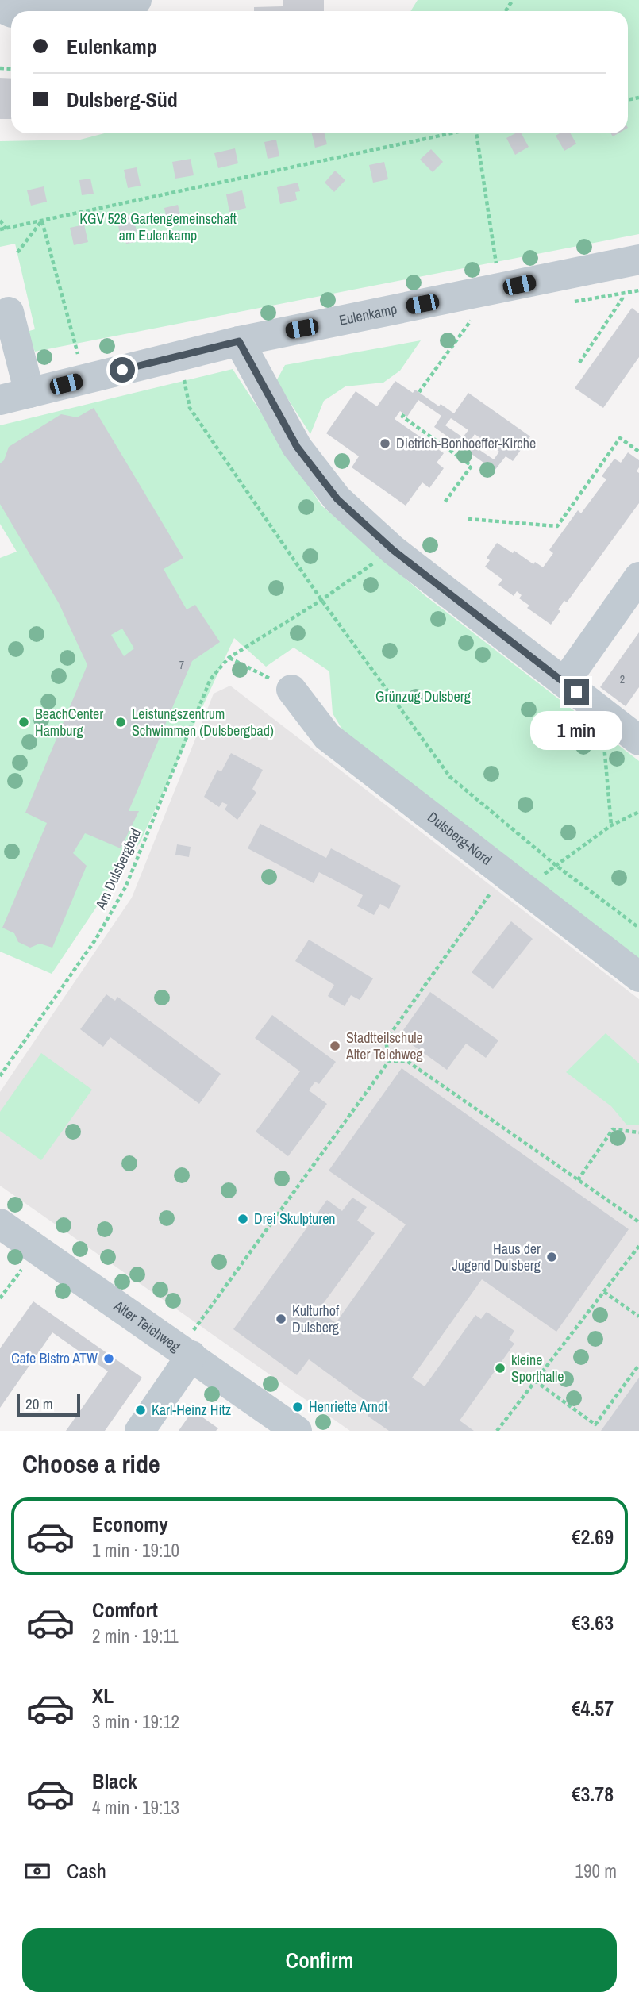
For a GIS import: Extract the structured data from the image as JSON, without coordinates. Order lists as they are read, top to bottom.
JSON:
{
  "streets": {
    "street": ["Eulenkamp", "Dulsberg-Nord", "Alter Teichweg"],
    "path": ["Am Dulsbergbad"]
  },
  "parks": ["KGV 528 Gartengemeinschaft am Eulenkamp", "Grünzug Dulsberg"],
  "places": [
    "Dietrich-Bonhoeffer-Kirche",
    "BeachCenter Hamburg",
    "Leistungszentrum Schwimmen (Dulsbergbad)",
    "Stadtteilschule Alter Teichweg",
    "Drei Skulpturen",
    "Haus der Jugend Dulsberg",
    "Kulturhof Dulsberg",
    "Cafe Bistro ATW",
    "kleine Sporthalle",
    "Henriette Arndt",
    "Karl-Heinz Hitz"
  ],
  "house_numbers": ["7", "2"],
  "scale_bar": "20 m",
  "page": {
    "banner": ["Eulenkamp", "Dulsberg-Süd"],
    "bubble": "1 min",
    "scale": "20 m",
    "heading": "Choose a ride",
    "list": [
      {
        "name": "Economy",
        "note": "1 min · 19:10",
        "value": "€2.69"
      },
      {
        "name": "Comfort",
        "note": "2 min · 19:11",
        "value": "€3.63"
      },
      {
        "name": "XL",
        "note": "3 min · 19:12",
        "value": "€4.57"
      },
      {
        "name": "Black",
        "note": "4 min · 19:13",
        "value": "€3.78"
      }
    ],
    "pay": ["Cash", "190 m"],
    "buttons": "Confirm"
  }
}
